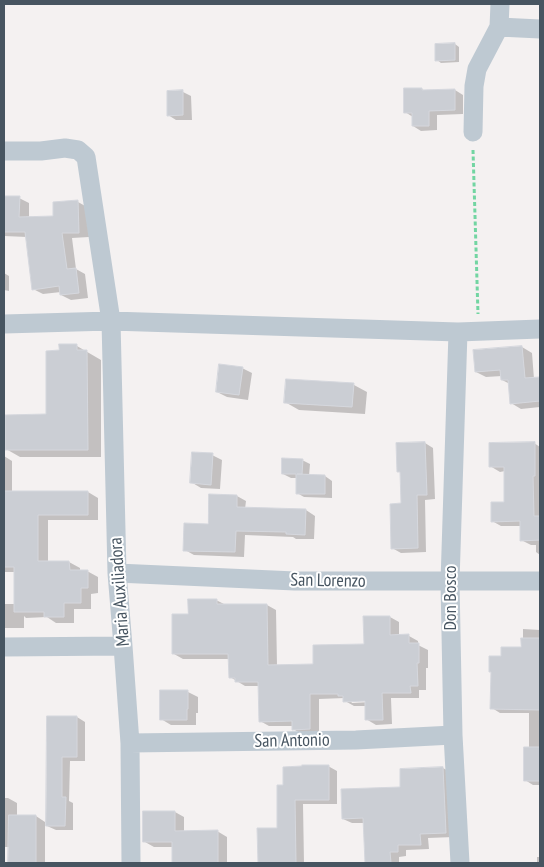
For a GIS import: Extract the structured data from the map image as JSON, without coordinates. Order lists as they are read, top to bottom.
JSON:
{
  "streets": {
    "street": [
      "San Lorenzo",
      "Maria Auxiliadora",
      "Don Bosco",
      "San Antonio"
    ]
  },
  "crossings": [
    ["San Lorenzo", "Maria Auxiliadora"],
    ["San Lorenzo", "Don Bosco"],
    ["Maria Auxiliadora", "San Antonio"],
    ["Don Bosco", "San Antonio"]
  ]
}
